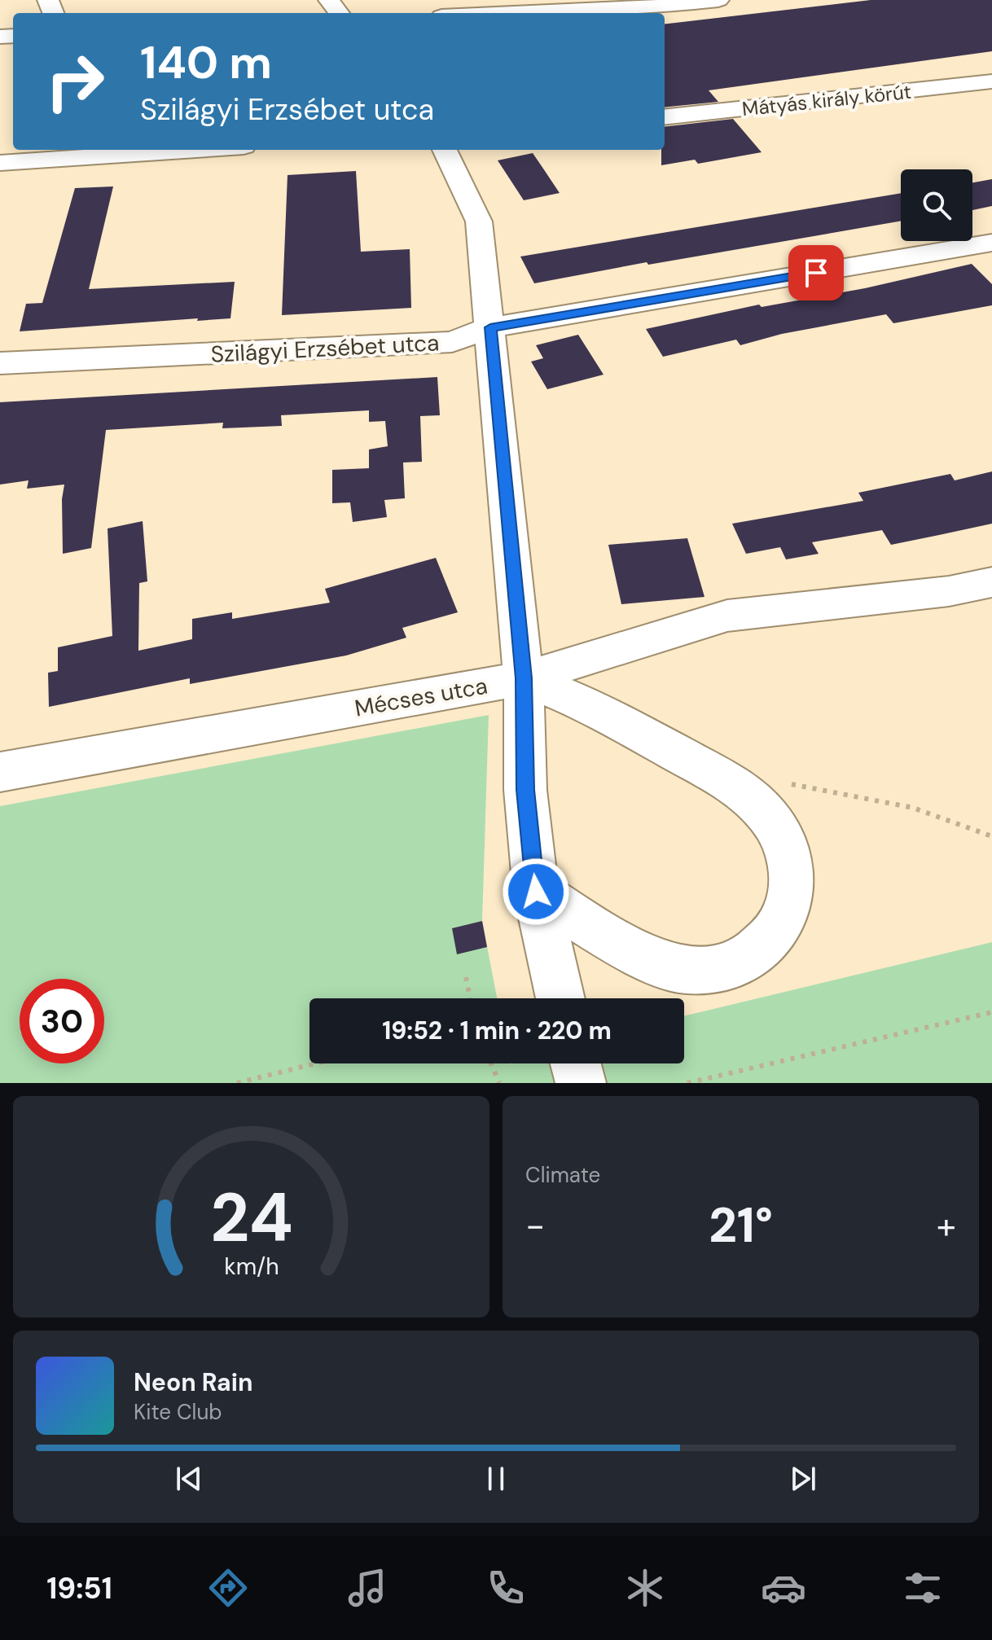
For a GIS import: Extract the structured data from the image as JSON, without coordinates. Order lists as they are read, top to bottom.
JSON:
{
  "streets": {
    "street": ["Mátyás király körút", "Szilágyi Erzsébet utca", "Mécses utca"]
  },
  "page": {
    "turn": ["140 m", "Szilágyi Erzsébet utca"],
    "limit": "30",
    "trip": "19:52 · 1 min · 220 m",
    "tile": "Climate",
    "heat": ["−", "21°", "+"],
    "song": ["Neon Rain", "Kite Club"],
    "tabs": "19:51",
    "gauge": ["24", "km/h"]
  }
}
